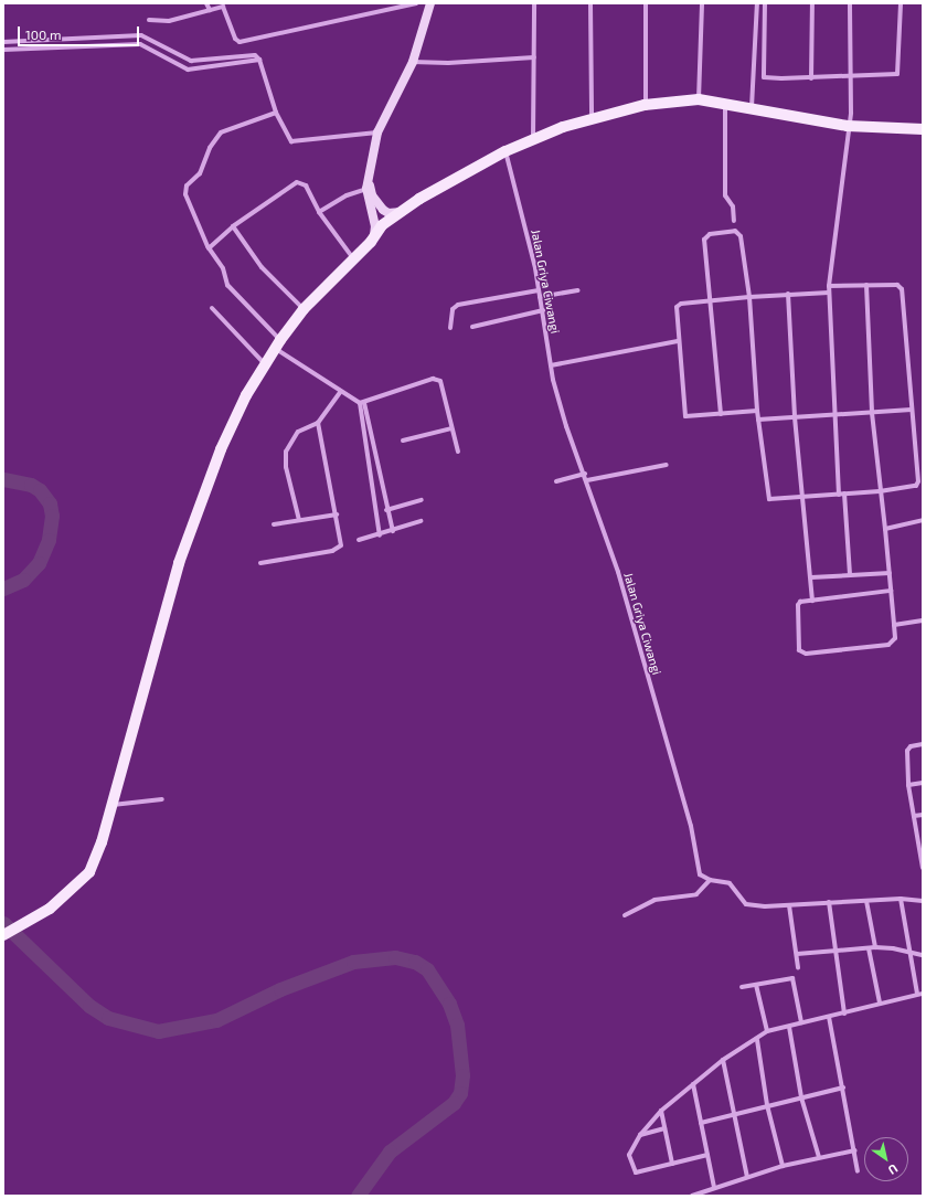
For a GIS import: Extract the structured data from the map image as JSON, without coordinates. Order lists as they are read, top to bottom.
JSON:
{
  "streets": {
    "street": ["Jalan Griya Ciwangi"]
  },
  "scale_bar": "100 m",
  "north": "bottom right"
}
